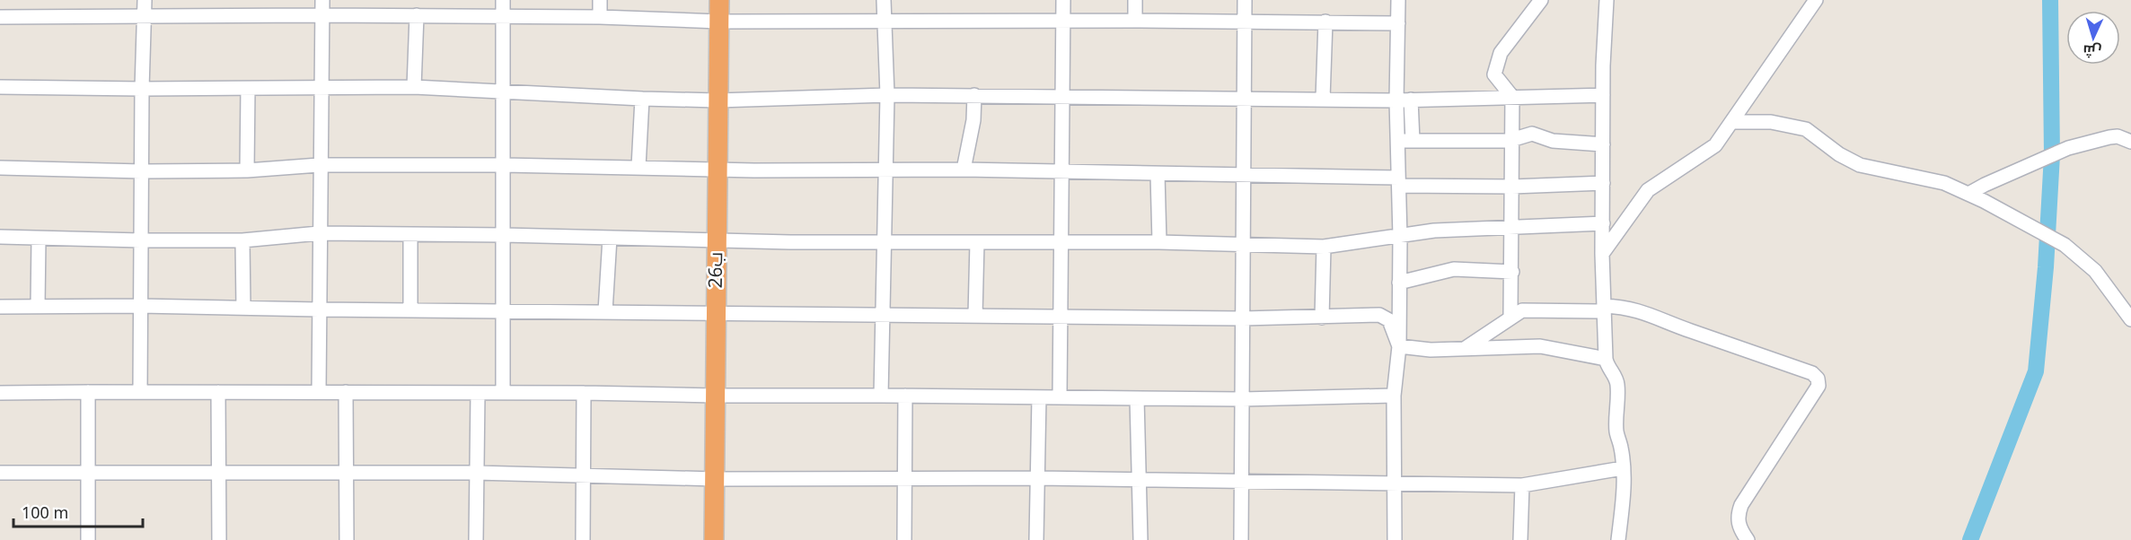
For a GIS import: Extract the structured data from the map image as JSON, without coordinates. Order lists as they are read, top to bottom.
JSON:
{
  "streets": {
    "highway": ["26ب"]
  },
  "scale_bar": "100 m",
  "north": "bottom"
}
